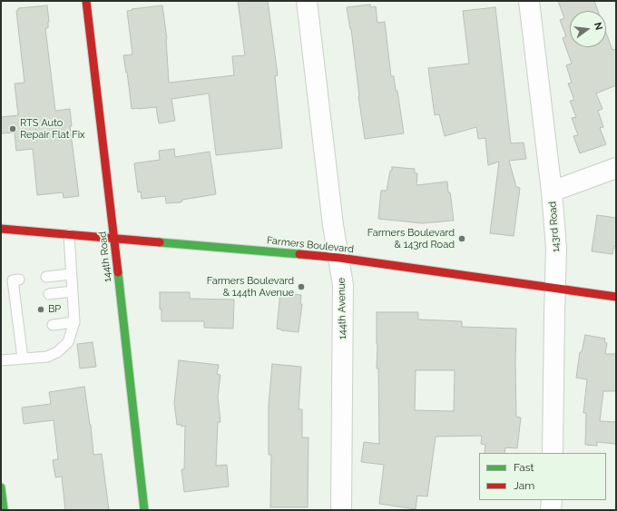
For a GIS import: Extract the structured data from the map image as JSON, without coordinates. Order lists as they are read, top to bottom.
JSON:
{
  "streets": {
    "main road": ["Farmers Boulevard", "144th Road"],
    "street": ["143rd Road", "144th Avenue"]
  },
  "crossings": [
    ["143rd Road", "Farmers Boulevard"],
    ["Farmers Boulevard", "144th Road"],
    ["Farmers Boulevard", "144th Avenue"]
  ],
  "places": [
    "RTS Auto Repair Flat Fix",
    "Farmers Boulevard & 143rd Road",
    "Farmers Boulevard & 144th Avenue",
    "BP"
  ],
  "legend": ["Fast", "Jam"],
  "north": "right"
}
